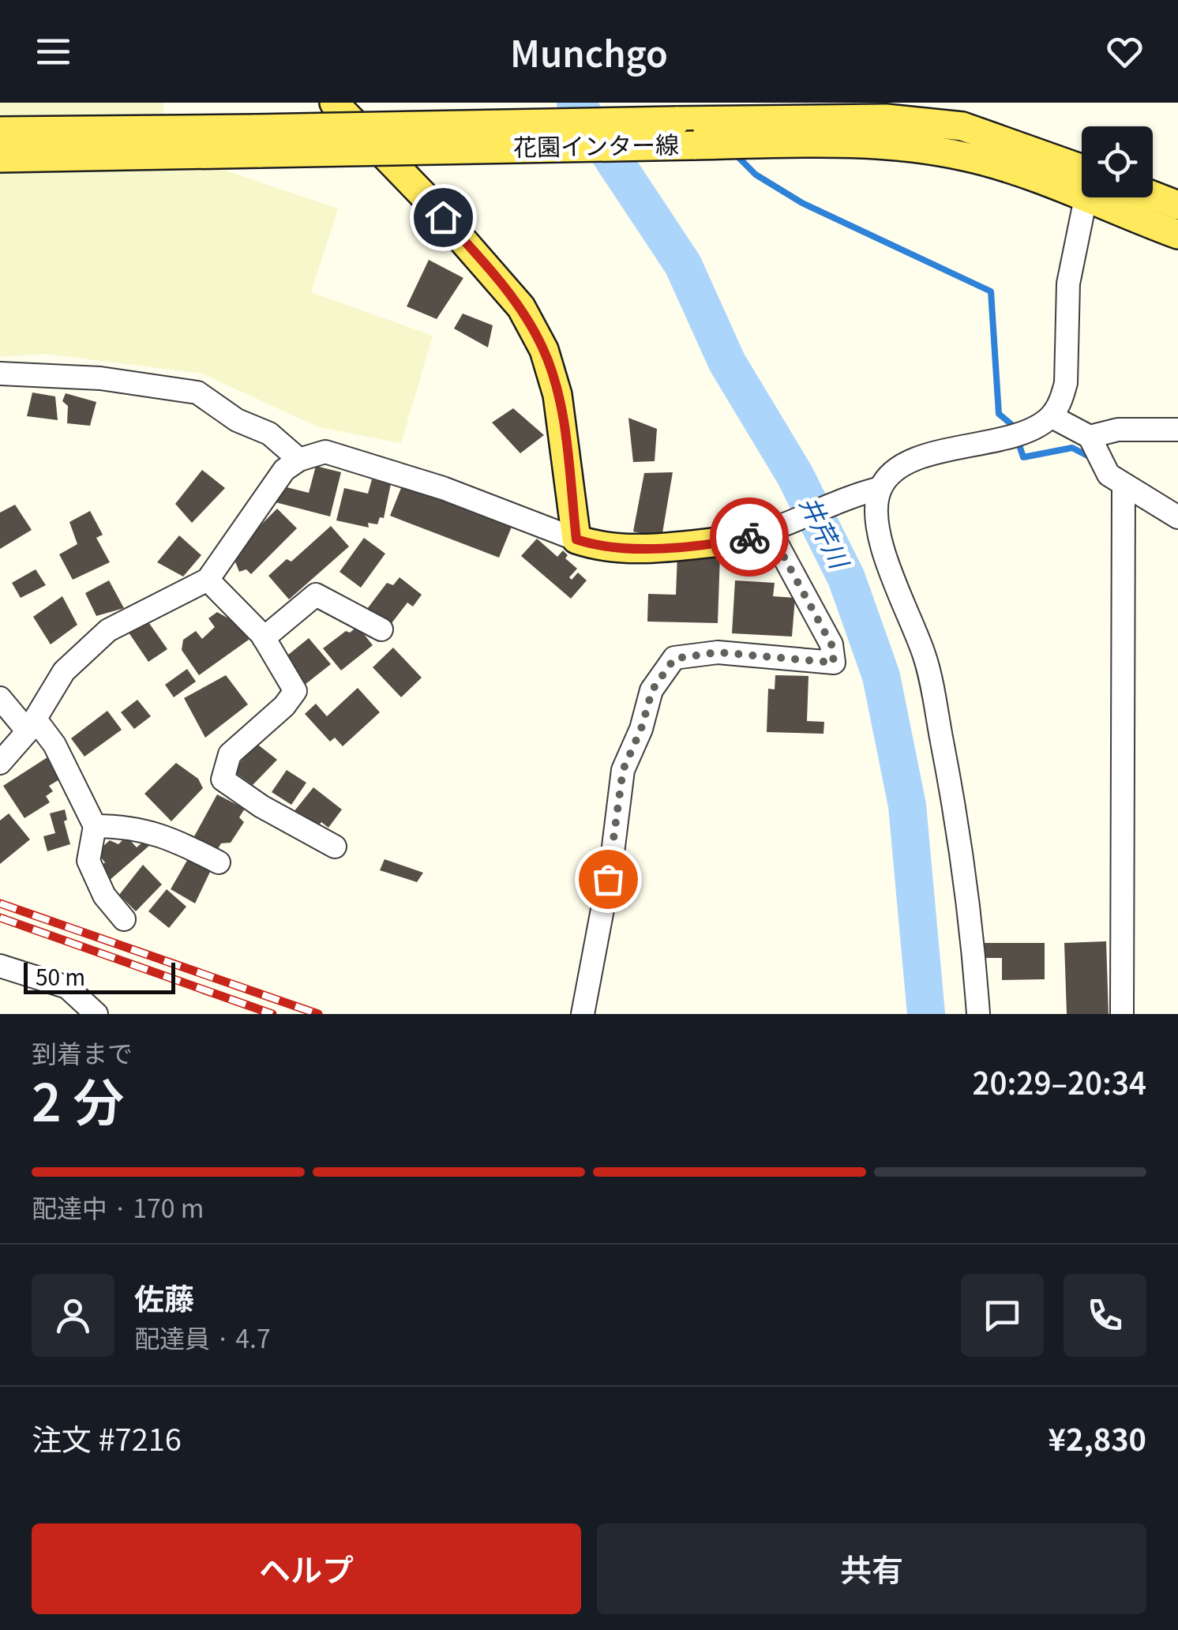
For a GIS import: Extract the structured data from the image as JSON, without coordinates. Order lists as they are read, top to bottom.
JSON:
{
  "streets": {
    "main road": ["花園インター線"]
  },
  "water": ["井芹川"],
  "scale_bar": "50 m",
  "page": {
    "header": "Munchgo",
    "scale": "50 m",
    "heading": ["2 分", "到着まで", "20:29–20:34"],
    "panel": [
      "佐藤",
      "配達員 · 4.7",
      "注文 #7216",
      "¥2,830"
    ],
    "bar": "配達中 · 170 m",
    "buttons": ["ヘルプ", "共有"]
  }
}
